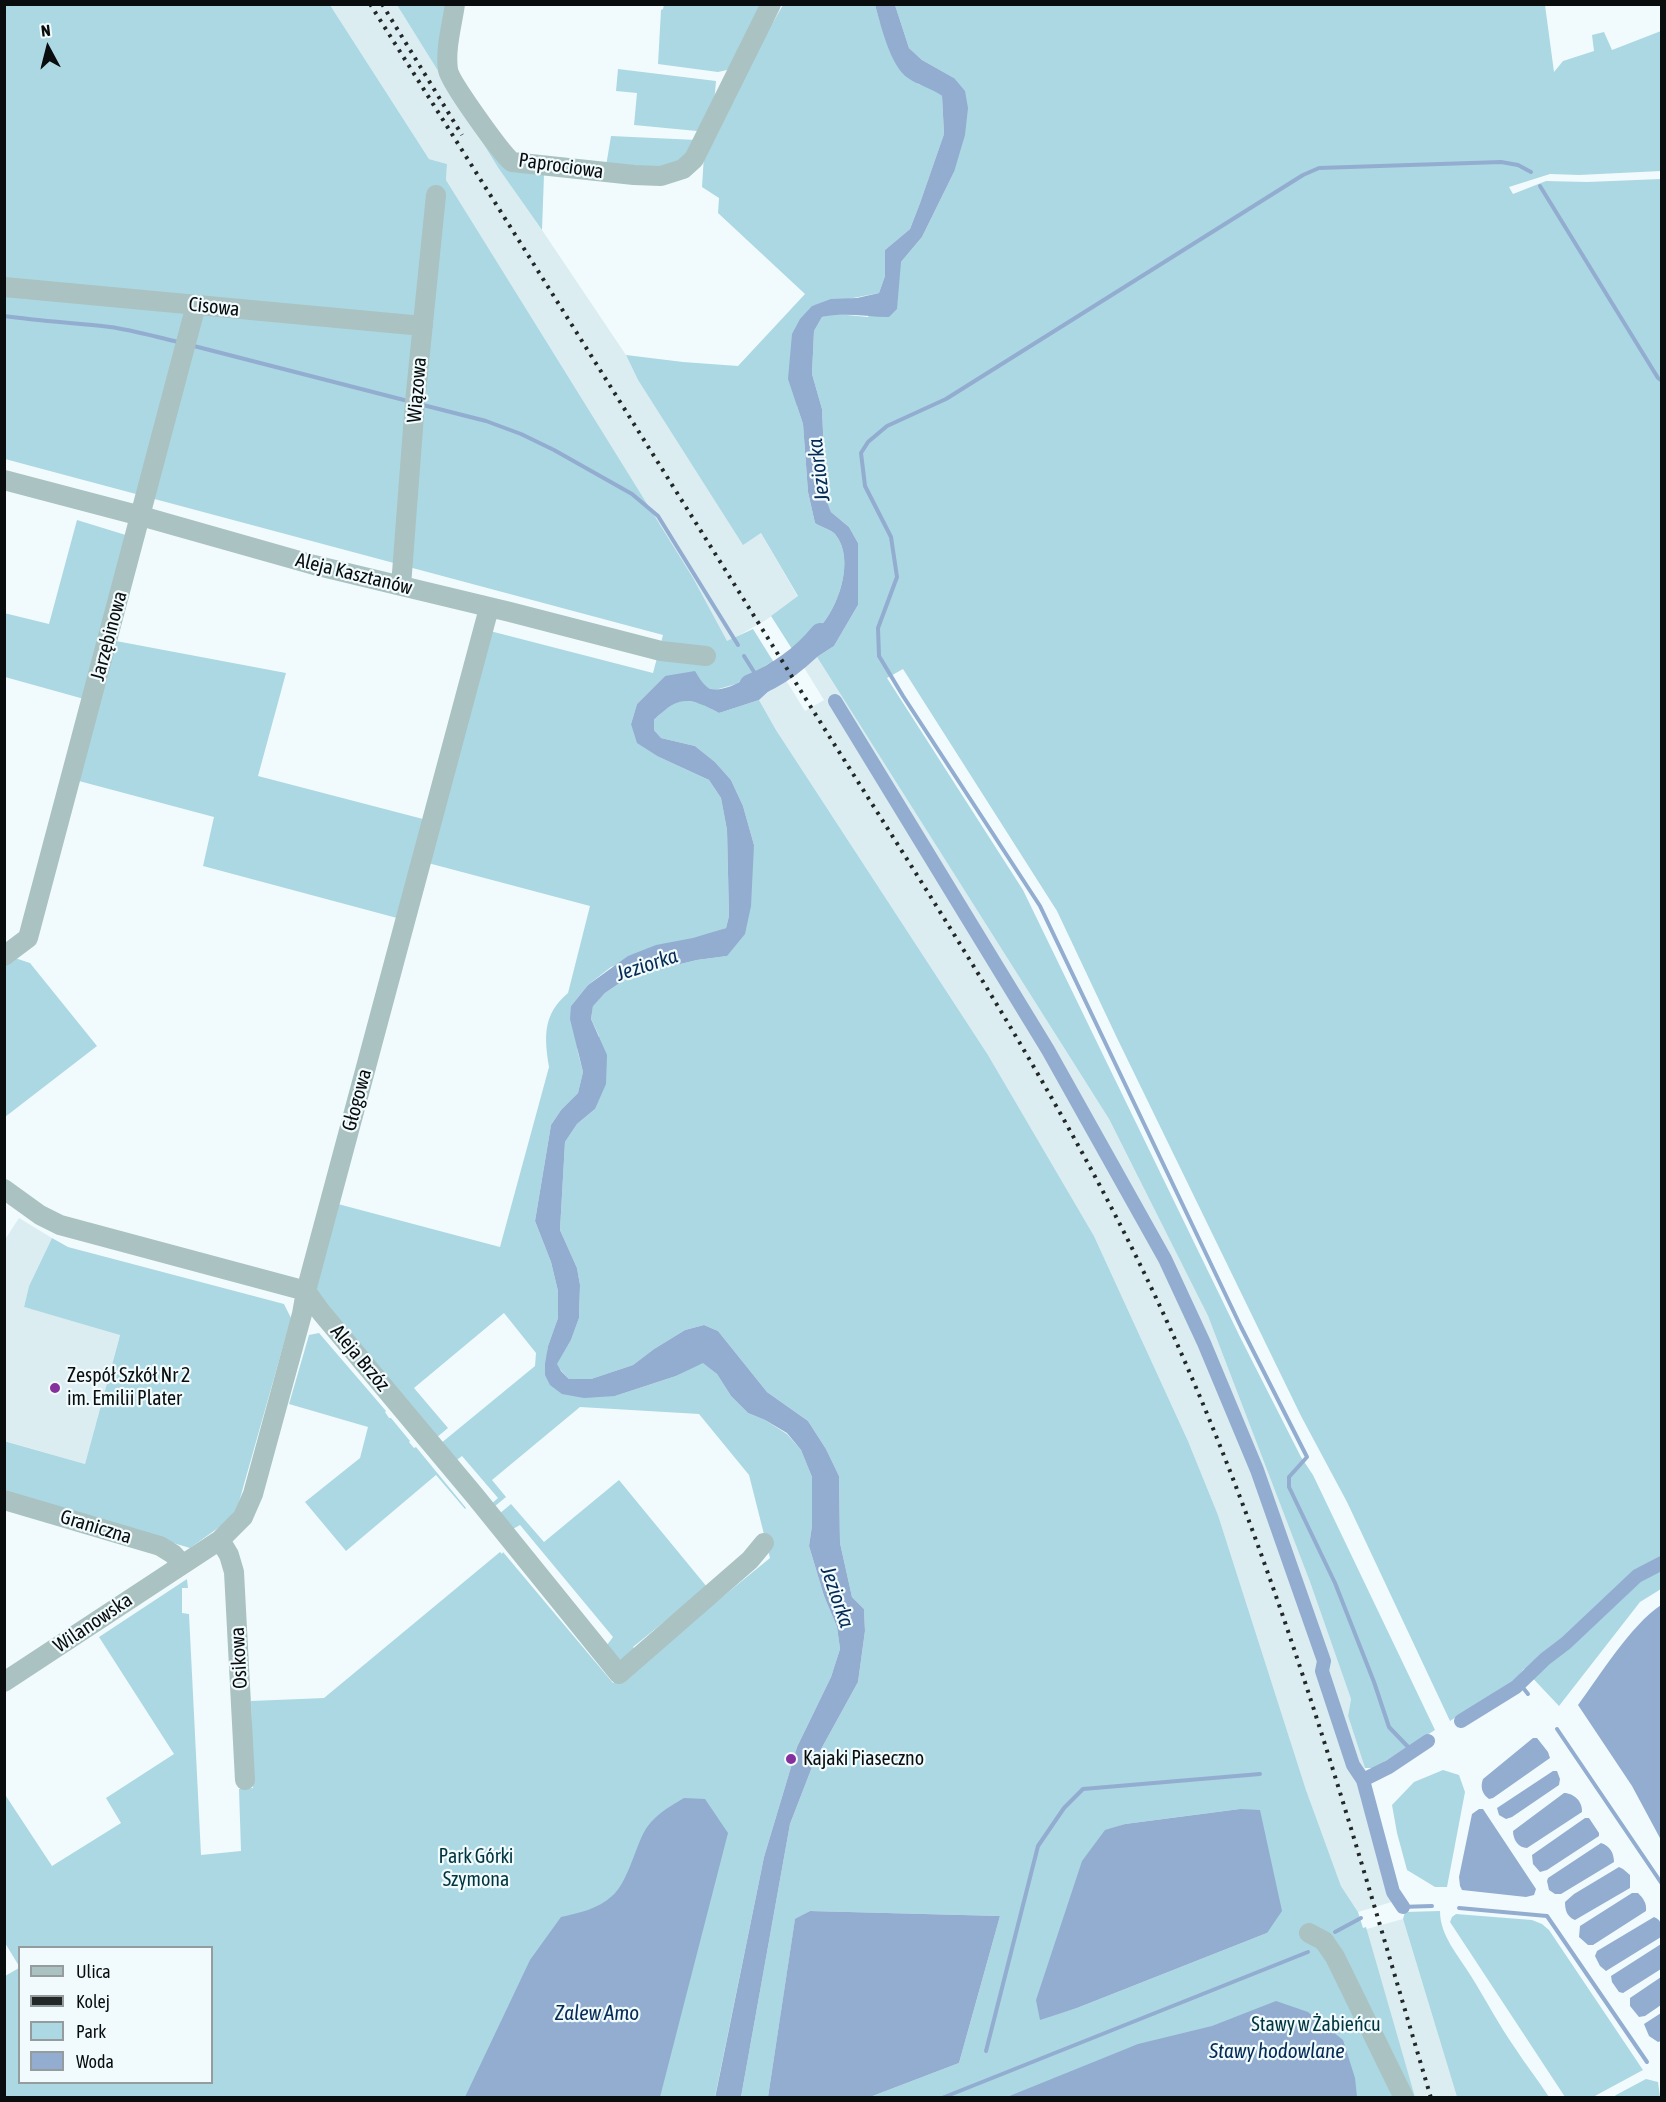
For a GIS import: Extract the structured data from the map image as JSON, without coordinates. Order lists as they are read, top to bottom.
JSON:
{
  "streets": {
    "street": [
      "Paprociowa",
      "Cisowa",
      "Wiązowa",
      "Aleja Kasztanów",
      "Jarzębinowa",
      "Głogowa",
      "Aleja Brzóz",
      "Graniczna",
      "Wilanowska",
      "Osikowa"
    ]
  },
  "crossings": [
    ["Cisowa", "Wiązowa"],
    ["Cisowa", "Jarzębinowa"],
    ["Wiązowa", "Aleja Kasztanów"],
    ["Aleja Kasztanów", "Jarzębinowa"],
    ["Aleja Kasztanów", "Głogowa"],
    ["Głogowa", "Aleja Brzóz"],
    ["Głogowa", "Graniczna"],
    ["Głogowa", "Wilanowska"],
    ["Głogowa", "Osikowa"],
    ["Graniczna", "Wilanowska"]
  ],
  "water": ["Jeziorka", "Zalew Amo", "Stawy hodowlane"],
  "parks": ["Park Górki Szymona", "Stawy w Żabieńcu"],
  "places": ["Zespół Szkół Nr 2 im. Emilii Plater", "Kajaki Piaseczno"],
  "legend": [
    "Ulica",
    "Kolej",
    "Park",
    "Woda"
  ],
  "north": "top"
}
